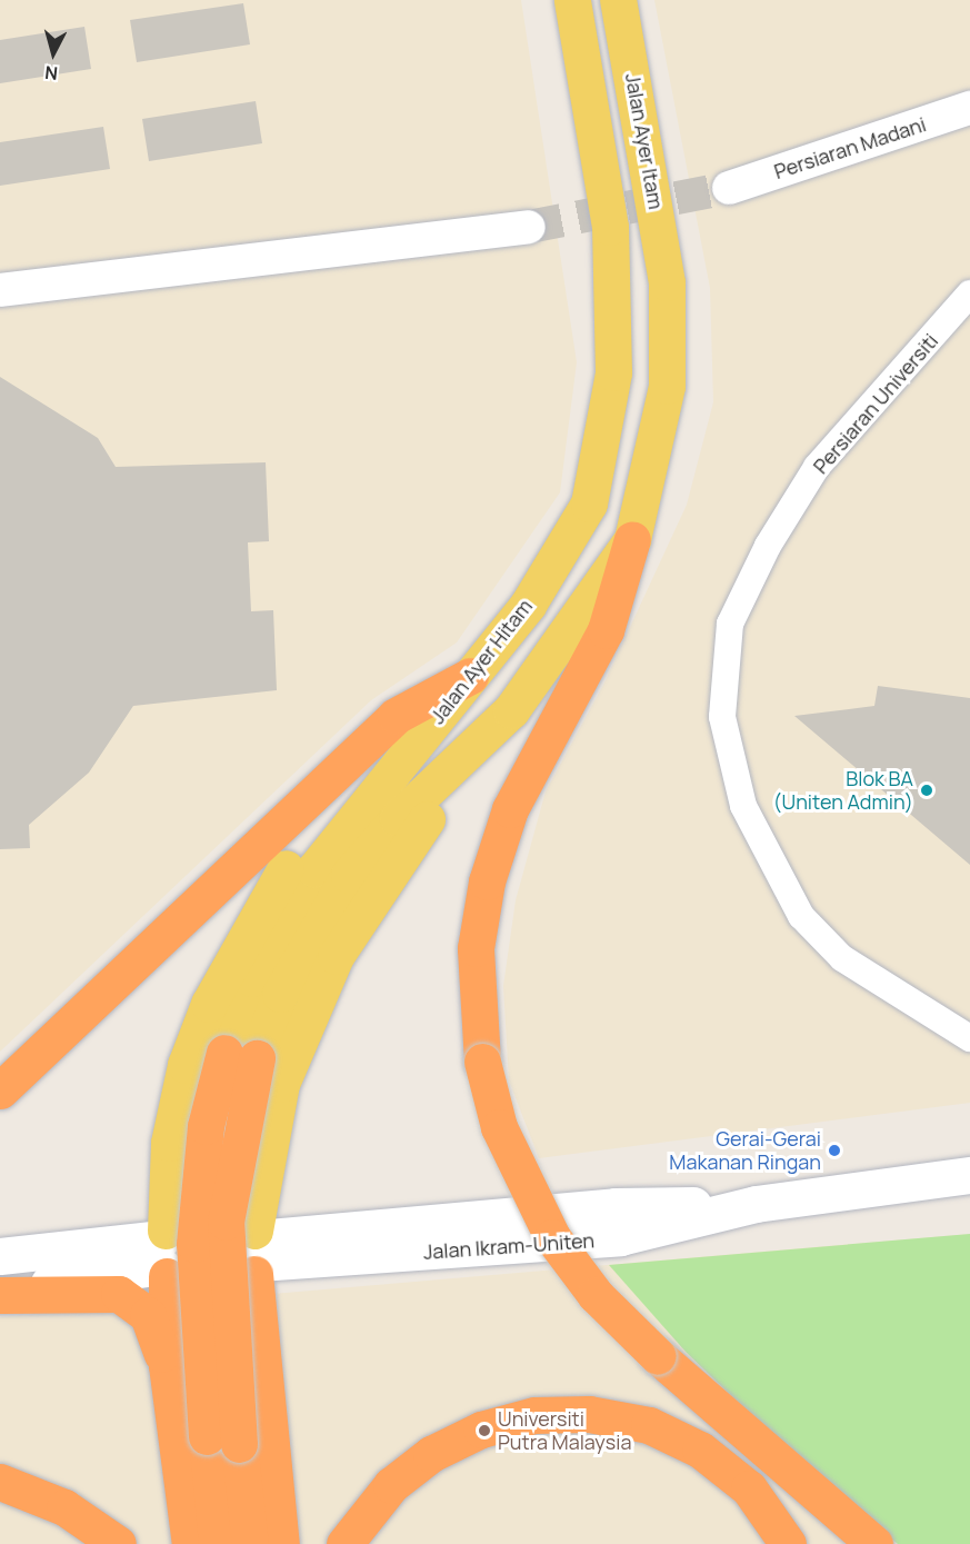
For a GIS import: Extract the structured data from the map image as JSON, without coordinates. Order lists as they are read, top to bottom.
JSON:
{
  "streets": {
    "main road": ["Jalan Ayer Itam", "Jalan Ayer Hitam", "Jalan Ikram-Uniten"],
    "street": ["Persiaran Madani", "Persiaran Universiti"]
  },
  "places": ["Blok BA (Uniten Admin)", "Gerai-Gerai Makanan Ringan", "Universiti Putra Malaysia"],
  "north": "bottom"
}
